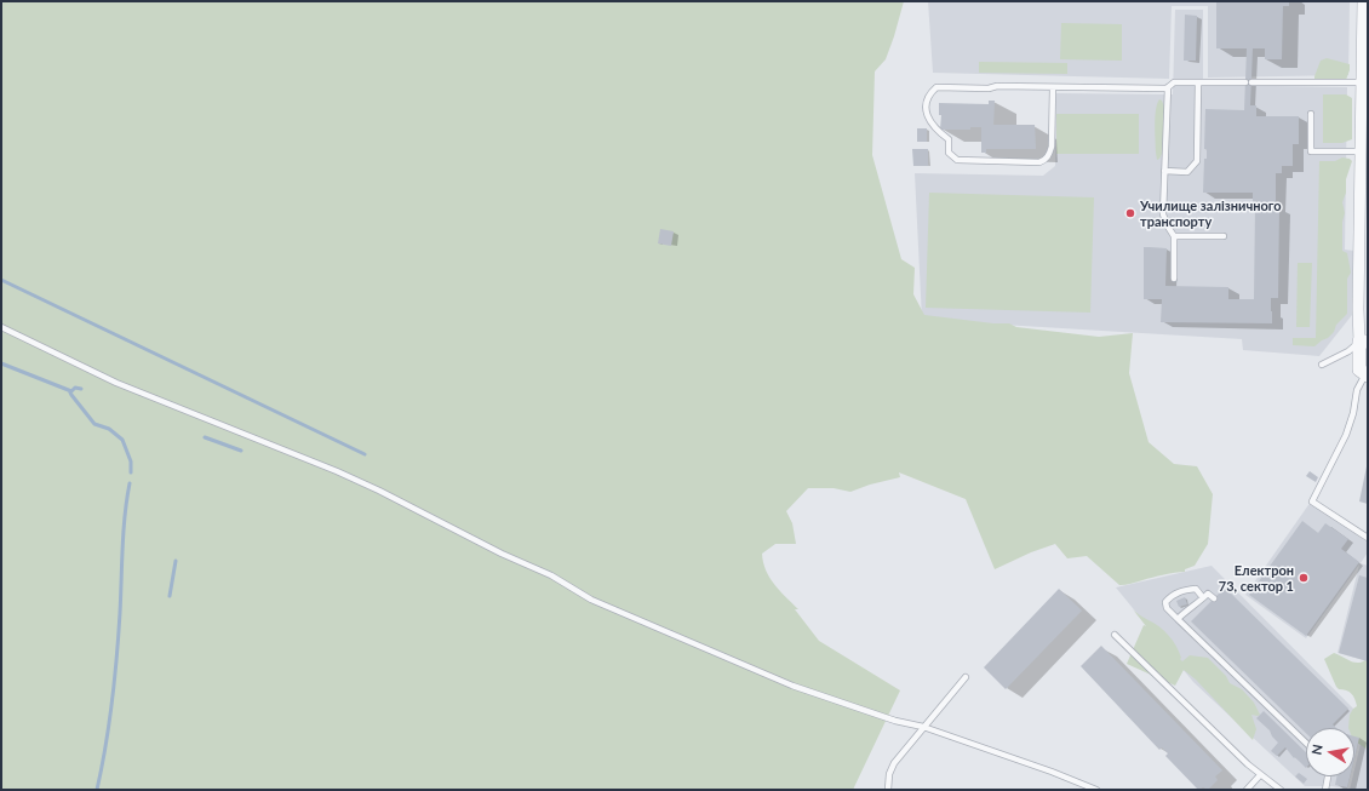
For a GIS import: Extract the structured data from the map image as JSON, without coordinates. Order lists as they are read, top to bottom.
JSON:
{
  "places": ["Училище залізничного транспорту", "Електрон 73, сектор 1"],
  "north": "left"
}
